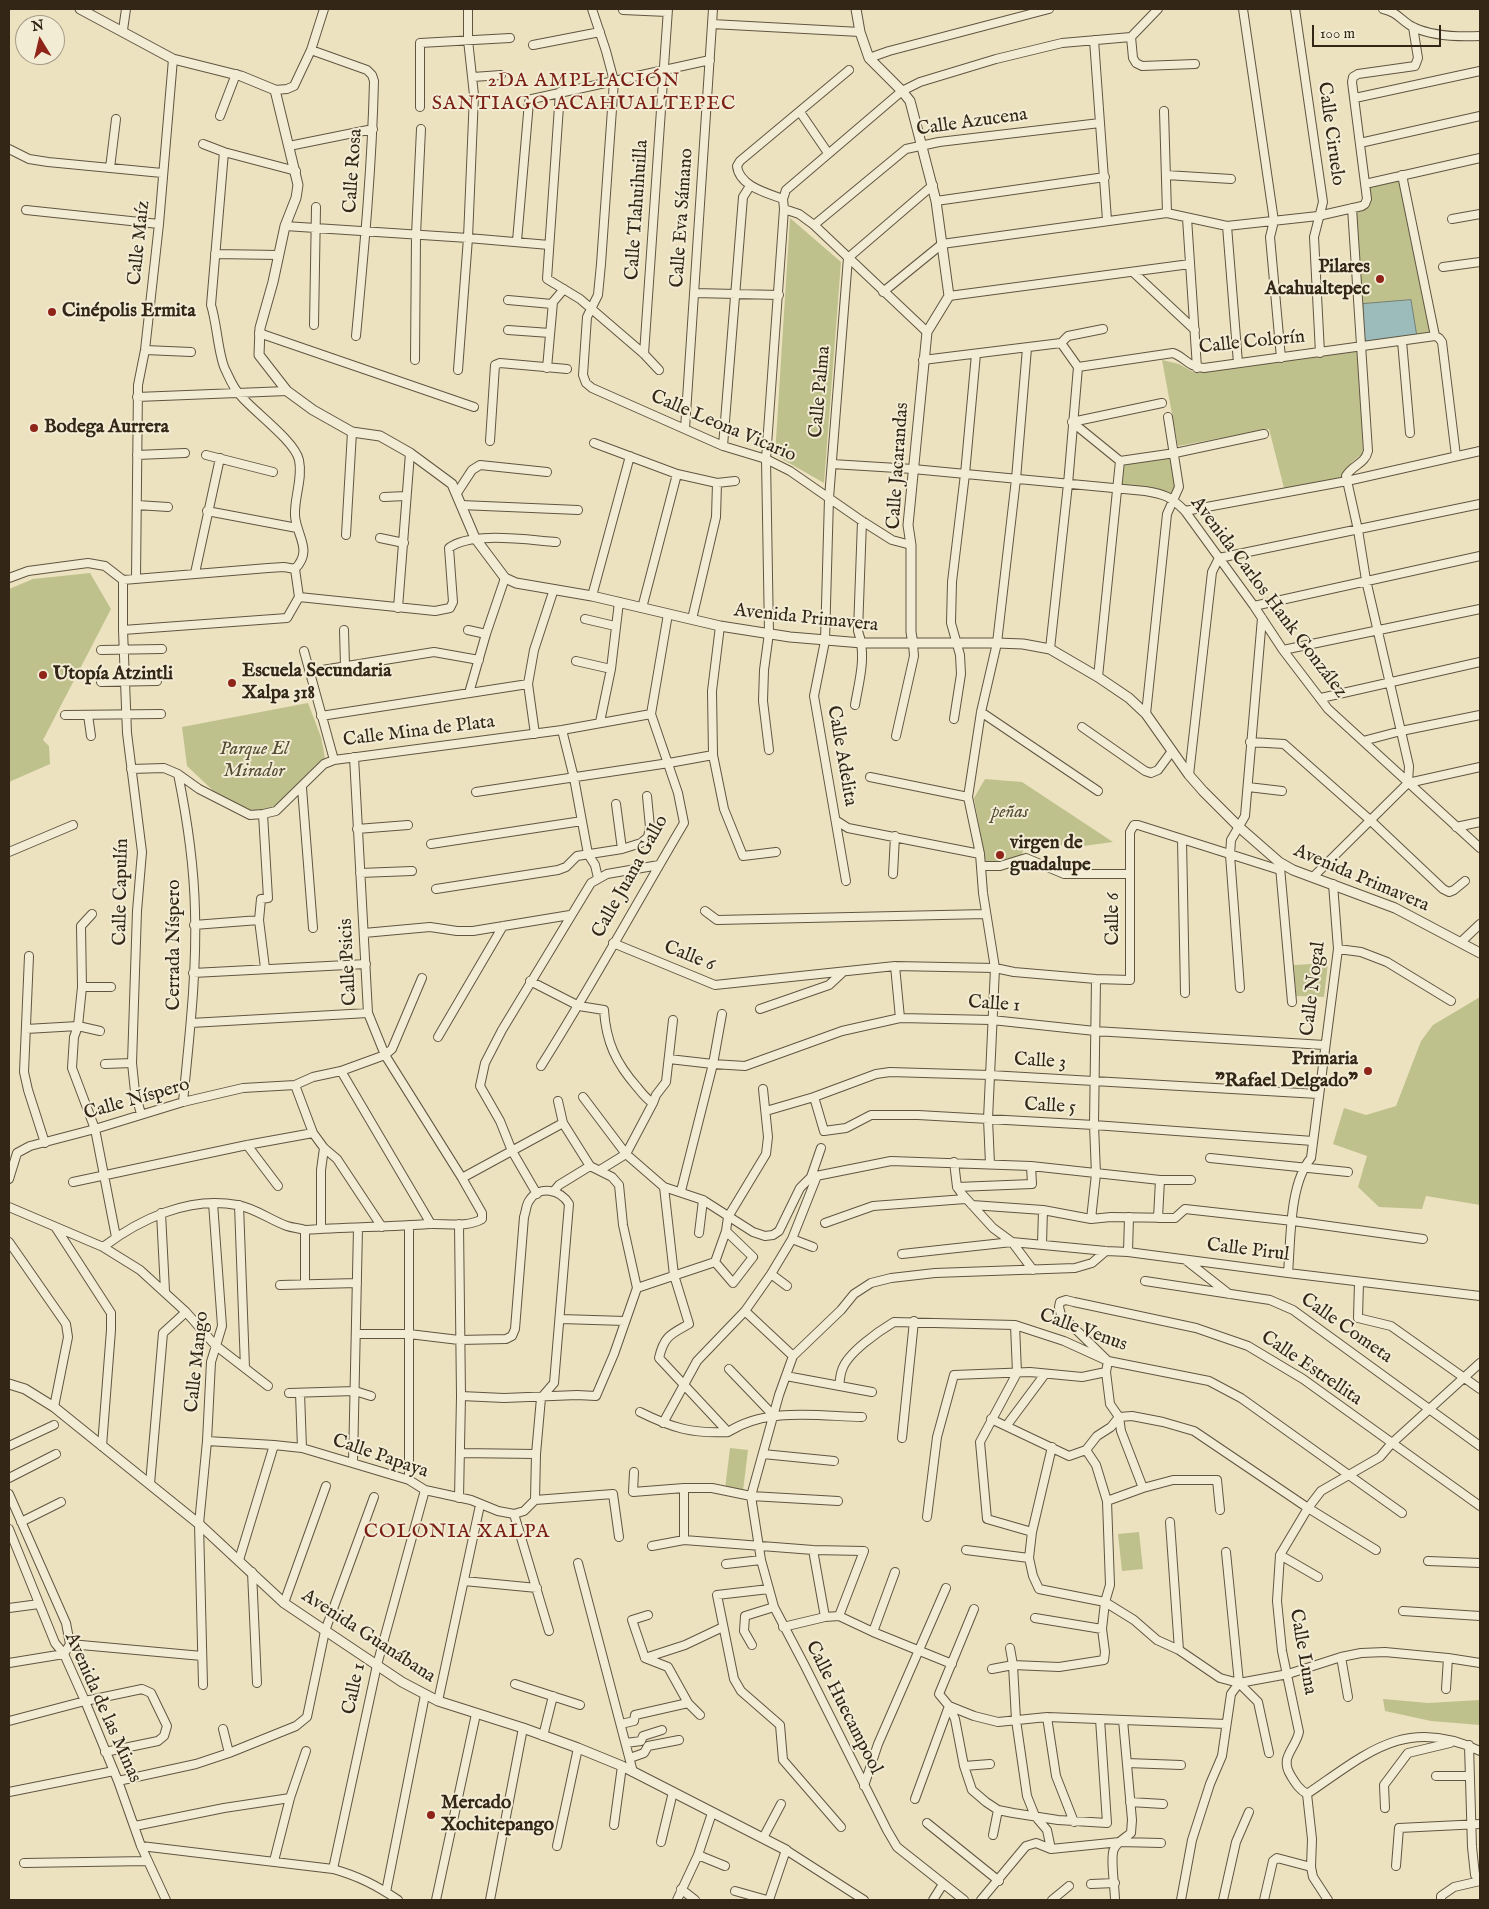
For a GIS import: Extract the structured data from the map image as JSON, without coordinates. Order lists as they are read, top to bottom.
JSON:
{
  "streets": {
    "street": [
      "Calle Azucena",
      "Calle Ciruelo",
      "Calle Rosa",
      "Calle Tlahuihuilla",
      "Calle Eva Sámano",
      "Calle Maíz",
      "Calle Colorín",
      "Calle Palma",
      "Calle Leona Vicario",
      "Calle Jacarandas",
      "Avenida Carlos Hank González",
      "Avenida Primavera",
      "Calle Mina de Plata",
      "Calle Adelita",
      "Calle Juana Gallo",
      "Calle Capulín",
      "Calle 6",
      "Cerrada Níspero",
      "Calle Psicis",
      "Calle Nogal",
      "Calle 1",
      "Calle 3",
      "Calle Níspero",
      "Calle 5",
      "Calle Pirul",
      "Calle Cometa",
      "Calle Venus",
      "Calle Mango",
      "Calle Estrellita",
      "Calle Papaya",
      "Avenida Guanábana",
      "Calle Luna",
      "Avenida de las Minas",
      "Calle Huecampool"
    ]
  },
  "crossings": [
    ["Calle Ciruelo", "Calle Colorín"],
    ["Calle Eva Sámano", "Calle Leona Vicario"],
    ["Calle Palma", "Calle Leona Vicario"],
    ["Calle Palma", "Avenida Carlos Hank González"],
    ["Calle Palma", "Avenida Primavera"],
    ["Calle Palma", "Calle Adelita"],
    ["Calle Leona Vicario", "Calle Jacarandas"],
    ["Calle Jacarandas", "Avenida Carlos Hank González"],
    ["Calle Jacarandas", "Avenida Primavera"],
    ["Avenida Primavera", "Calle Adelita"],
    ["Avenida Primavera", "Calle Juana Gallo"],
    ["Avenida Primavera", "Calle 6"],
    ["Avenida Primavera", "Calle Nogal"],
    ["Calle Mina de Plata", "Calle Juana Gallo"],
    ["Calle Mina de Plata", "Calle Psicis"],
    ["Calle Juana Gallo", "Calle 6"],
    ["Calle Capulín", "Calle Níspero"],
    ["Cerrada Níspero", "Calle Níspero"],
    ["Calle Psicis", "Calle Níspero"],
    ["Calle Nogal", "Calle 1"],
    ["Calle Nogal", "Calle 3"],
    ["Calle Nogal", "Calle 5"],
    ["Calle Nogal", "Calle Pirul"],
    ["Calle 1", "Calle Papaya"],
    ["Calle 1", "Avenida Guanábana"],
    ["Calle 3", "Calle 5"],
    ["Calle Pirul", "Calle Cometa"],
    ["Calle Cometa", "Calle Luna"],
    ["Calle Venus", "Calle Estrellita"],
    ["Calle Venus", "Calle Luna"],
    ["Calle Mango", "Calle Papaya"],
    ["Calle Mango", "Avenida Guanábana"],
    ["Calle Estrellita", "Calle Luna"]
  ],
  "districts": ["2DA AMPLIACIÓN SANTIAGO ACAHUALTEPEC", "COLONIA XALPA"],
  "parks": ["Parque El Mirador", "peñas"],
  "places": [
    "Pilares Acahualtepec",
    "Cinépolis Ermita",
    "Bodega Aurrera",
    "Utopía Atzintli",
    "Escuela Secundaria Xalpa 318",
    "virgen de guadalupe",
    "Primaria \"Rafael Delgado\"",
    "Mercado Xochitepango"
  ],
  "scale_bar": "100 m",
  "north": "top"
}
